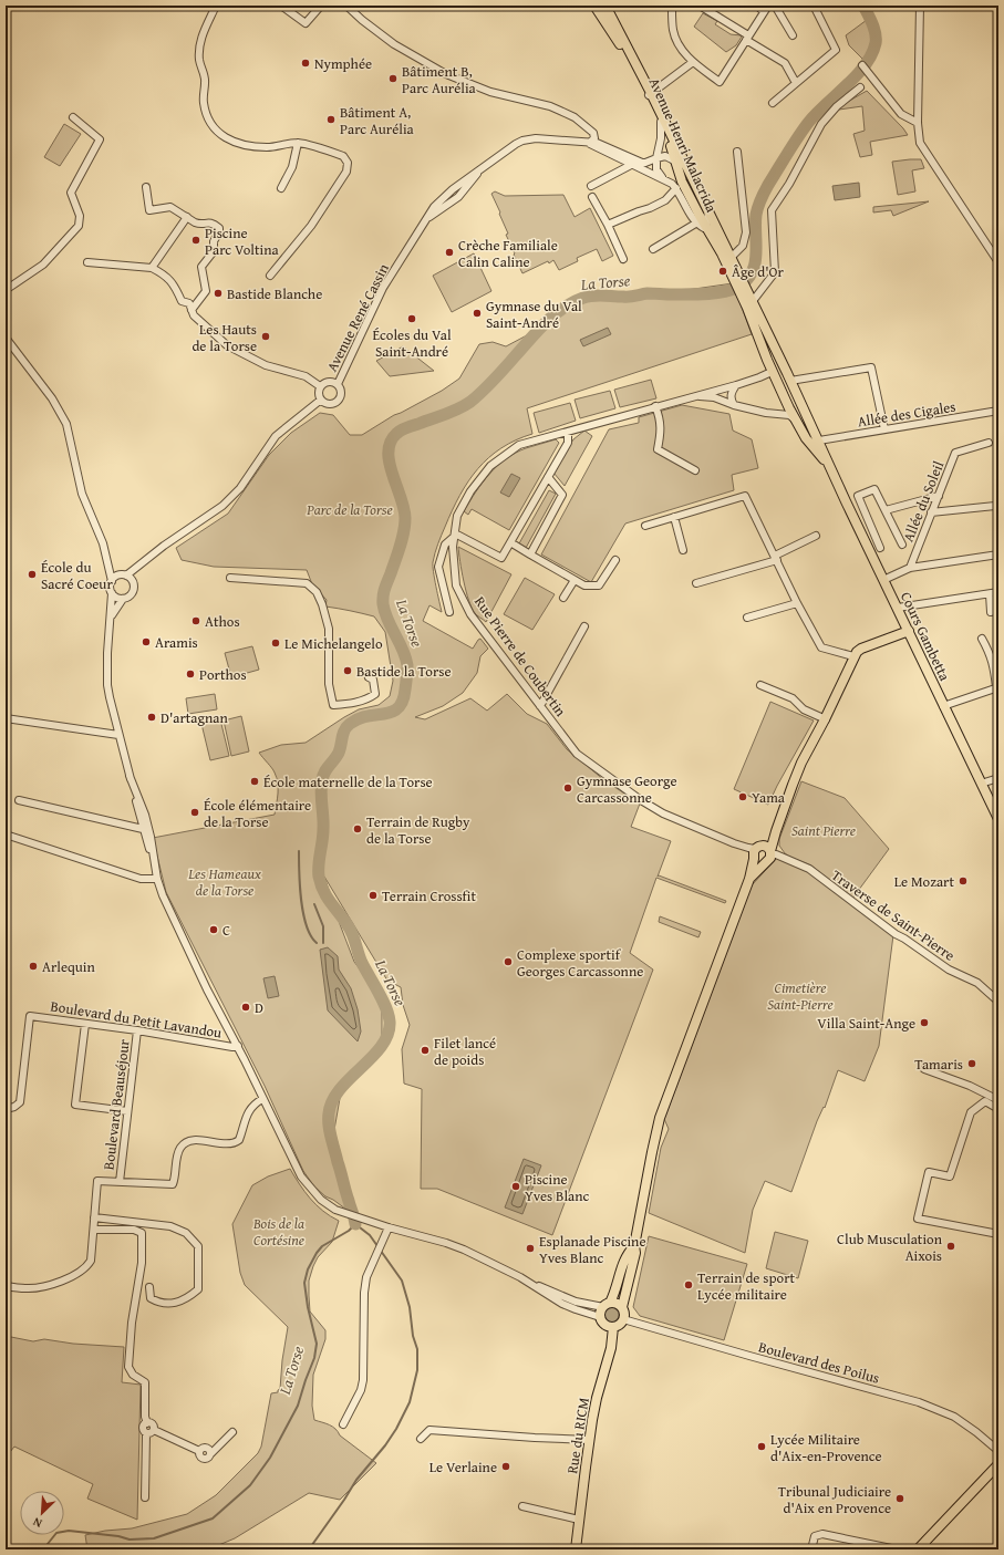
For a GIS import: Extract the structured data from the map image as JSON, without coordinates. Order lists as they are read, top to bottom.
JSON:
{
  "streets": {
    "main road": ["Avenue Henri Malacrida", "Cours Gambetta", "Rue du RICM"],
    "street": [
      "Avenue René Cassin",
      "Allée des Cigales",
      "Allée du Soleil",
      "Rue Pierre de Coubertin",
      "Traverse de Saint-Pierre",
      "Boulevard du Petit Lavandou",
      "Boulevard Beauséjour",
      "Boulevard des Poilus"
    ]
  },
  "crossings": [
    ["Avenue Henri Malacrida", "Cours Gambetta"],
    ["Allée des Cigales", "Cours Gambetta"],
    ["Cours Gambetta", "Rue Pierre de Coubertin"],
    ["Rue Pierre de Coubertin", "Traverse de Saint-Pierre"],
    ["Boulevard du Petit Lavandou", "Boulevard Beauséjour"],
    ["Boulevard des Poilus", "Rue du RICM"]
  ],
  "water": ["La Torse"],
  "parks": [
    "Parc de la Torse",
    "Saint Pierre",
    "Les Hameaux de la Torse",
    "Cimetière Saint-Pierre",
    "Bois de la Cortésine"
  ],
  "places": [
    "Nymphée",
    "Bâtiment B, Parc Aurélia",
    "Bâtiment A, Parc Aurélia",
    "Piscine Parc Voltina",
    "Crèche Familiale Calin Caline",
    "Âge d'Or",
    "Bastide Blanche",
    "Gymnase du Val Saint-André",
    "Écoles du Val Saint-André",
    "Les Hauts de la Torse",
    "École du Sacré Coeur",
    "Athos",
    "Aramis",
    "Le Michelangelo",
    "Bastide la Torse",
    "Porthos",
    "D'artagnan",
    "École maternelle de la Torse",
    "Gymnase George Carcassonne",
    "Yama",
    "École élémentaire de la Torse",
    "Terrain de Rugby de la Torse",
    "Le Mozart",
    "Terrain Crossfit",
    "C",
    "Complexe sportif Georges Carcassonne",
    "Arlequin",
    "D",
    "Villa Saint-Ange",
    "Filet lancé de poids",
    "Tamaris",
    "Piscine Yves Blanc",
    "Club Musculation Aixois",
    "Esplanade Piscine Yves Blanc",
    "Terrain de sport Lycée militaire",
    "Lycée Militaire d'Aix-en-Provence",
    "Le Verlaine",
    "Tribunal Judiciaire d'Aix en Provence"
  ],
  "north": "bottom left"
}
